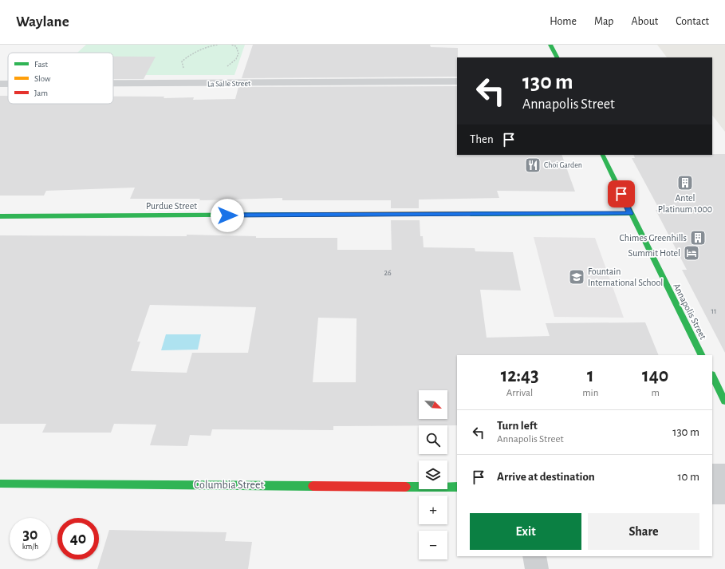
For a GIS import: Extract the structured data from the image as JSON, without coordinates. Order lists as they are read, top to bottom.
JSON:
{
  "streets": {
    "street": [
      "La Salle Street",
      "Purdue Street",
      "Annapolis Street",
      "Columbia Street"
    ]
  },
  "crossings": [
    ["Purdue Street", "Annapolis Street"]
  ],
  "places": {
    "restaurant": ["Choi Garden"],
    "building": ["Antel Platinum 1000", "Chimes Greenhills"],
    "hotel": ["Summit Hotel"],
    "school or university": ["Fountain International School"]
  },
  "house_numbers": ["26", "11"],
  "legend": ["Fast", "Slow", "Jam"],
  "north": "bottom right",
  "page": {
    "header": "Waylane",
    "nav": [
      "Home",
      "Map",
      "About",
      "Contact"
    ],
    "turn": ["130 m", "Annapolis Street"],
    "then": "Then",
    "eta": [
      "12:43",
      "Arrival",
      "1",
      "min",
      "140",
      "m"
    ],
    "map_buttons": ["+", "−"],
    "list": [
      {
        "name": "Turn left",
        "note": "Annapolis Street",
        "value": "130 m"
      },
      {
        "name": "Arrive at destination",
        "value": "10 m"
      }
    ],
    "buttons": ["Exit", "Share"],
    "speed": "30 km/h",
    "limit": "40"
  }
}
